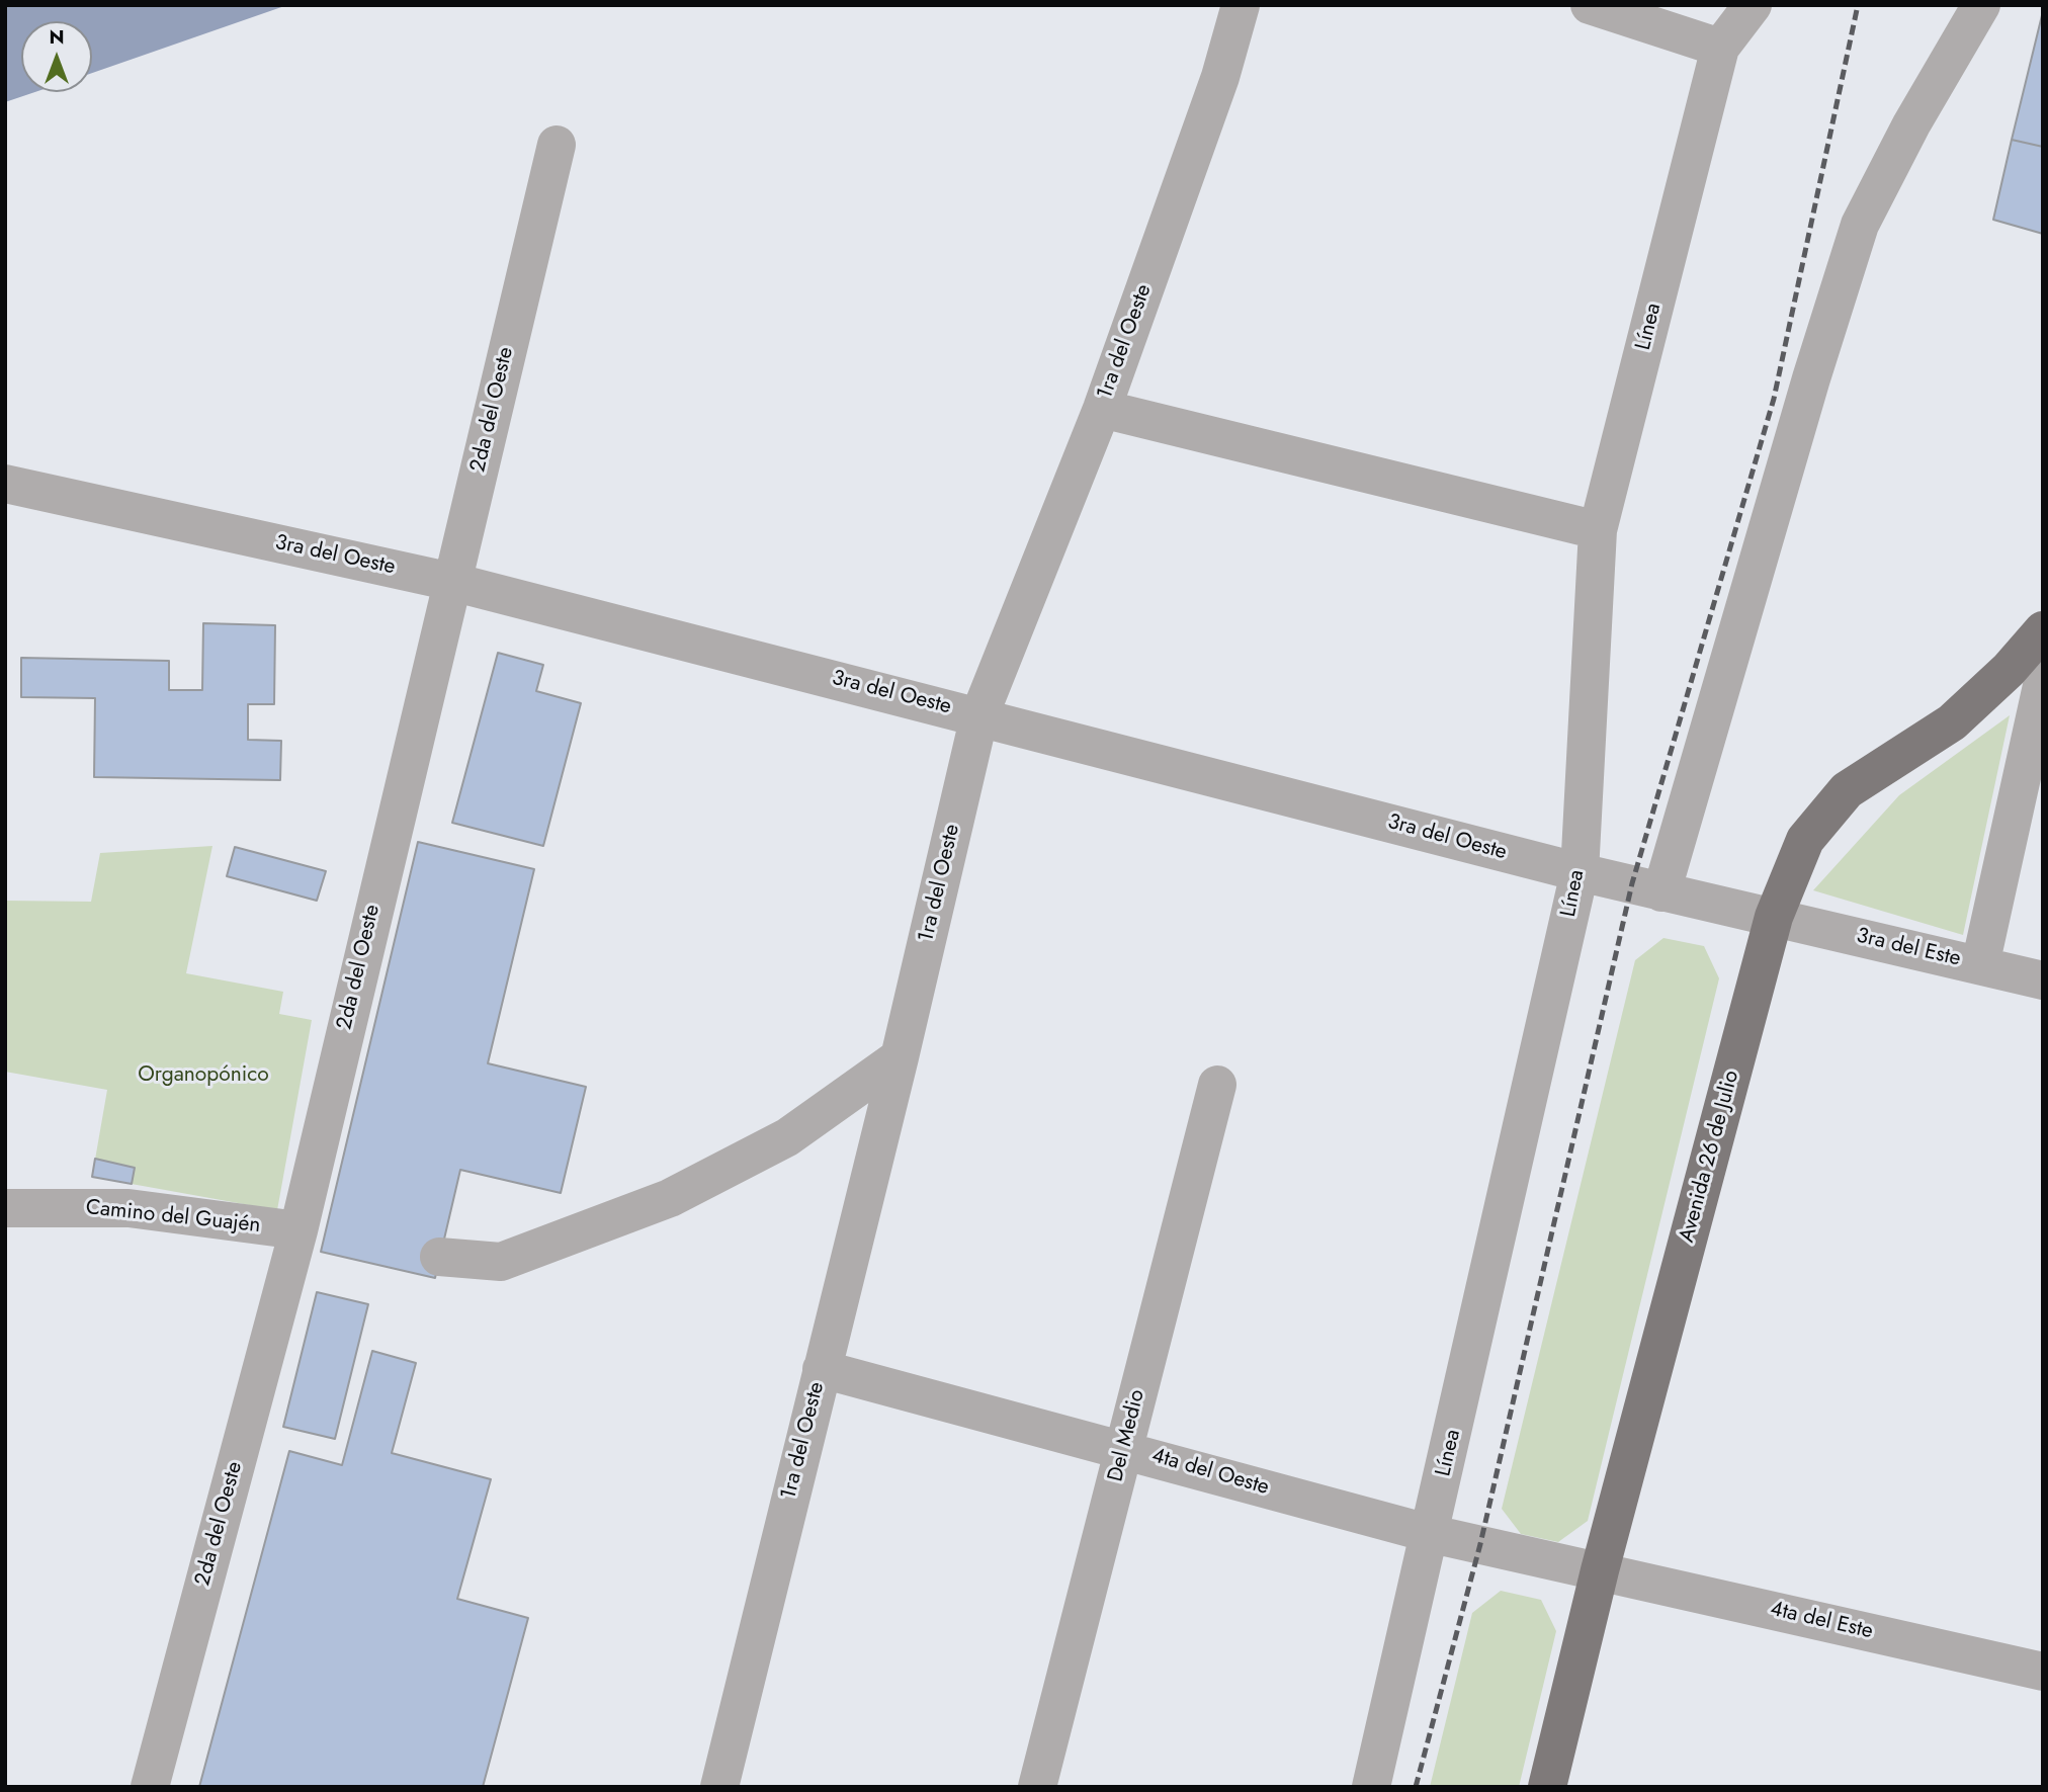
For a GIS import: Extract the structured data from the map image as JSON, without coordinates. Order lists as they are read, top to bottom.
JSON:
{
  "streets": {
    "main road": ["Avenida 26 de Julio"],
    "street": [
      "Línea",
      "1ra del Oeste",
      "2da del Oeste",
      "3ra del Oeste",
      "3ra del Este",
      "Camino del Guajén",
      "Del Medio",
      "4ta del Oeste",
      "4ta del Este"
    ]
  },
  "crossings": [
    ["Línea", "3ra del Oeste"],
    ["Línea", "4ta del Oeste"],
    ["1ra del Oeste", "3ra del Oeste"],
    ["1ra del Oeste", "4ta del Oeste"],
    ["2da del Oeste", "3ra del Oeste"],
    ["2da del Oeste", "Camino del Guajén"],
    ["3ra del Oeste", "3ra del Este"],
    ["3ra del Oeste", "Avenida 26 de Julio"],
    ["3ra del Este", "Avenida 26 de Julio"],
    ["Avenida 26 de Julio", "4ta del Oeste"],
    ["Avenida 26 de Julio", "4ta del Este"],
    ["Del Medio", "4ta del Oeste"],
    ["4ta del Oeste", "4ta del Este"]
  ],
  "parks": ["Organopónico"],
  "north": "top"
}
